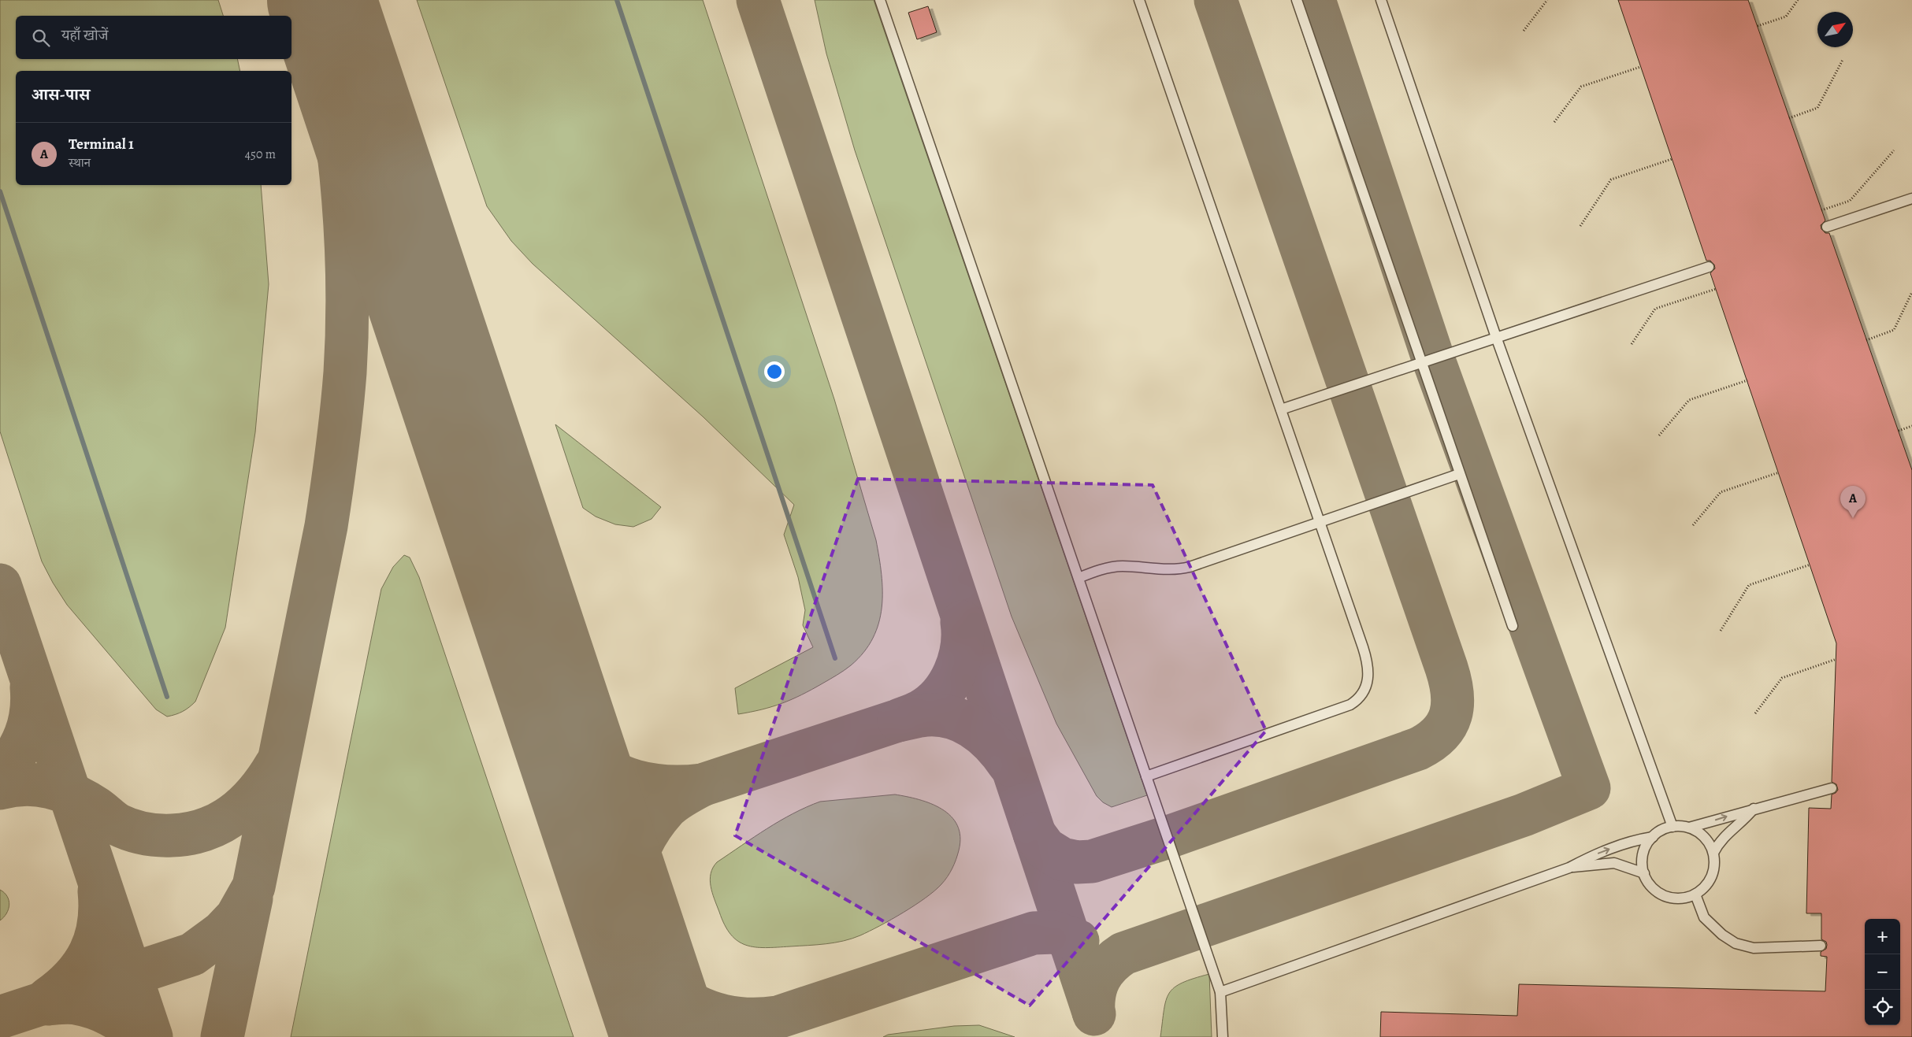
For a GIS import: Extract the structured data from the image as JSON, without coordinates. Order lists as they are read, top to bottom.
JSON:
{
  "north": "top right",
  "page": {
    "search": "यहाँ खोजें",
    "heading": "आस-पास",
    "list": [
      {
        "mark": "A",
        "name": "Terminal 1",
        "note": "स्थान",
        "value": "450 m"
      }
    ],
    "pins": "A",
    "map_buttons": ["+", "−"]
  }
}
